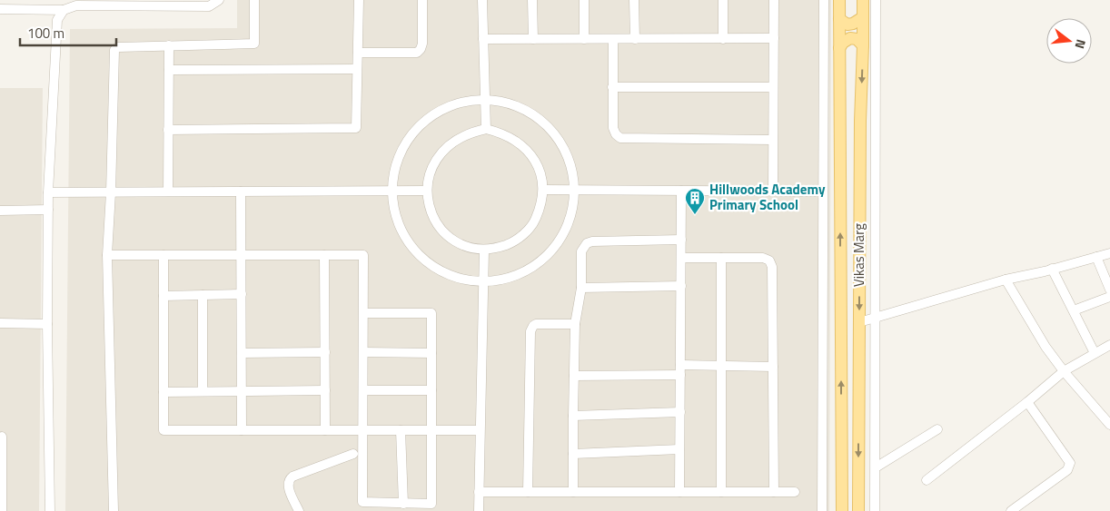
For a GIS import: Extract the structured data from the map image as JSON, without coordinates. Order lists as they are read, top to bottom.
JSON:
{
  "streets": {
    "main road": ["Vikas Marg"]
  },
  "places": {
    "building": ["Hillwoods Academy Primary School"]
  },
  "scale_bar": "100 m",
  "north": "right"
}
